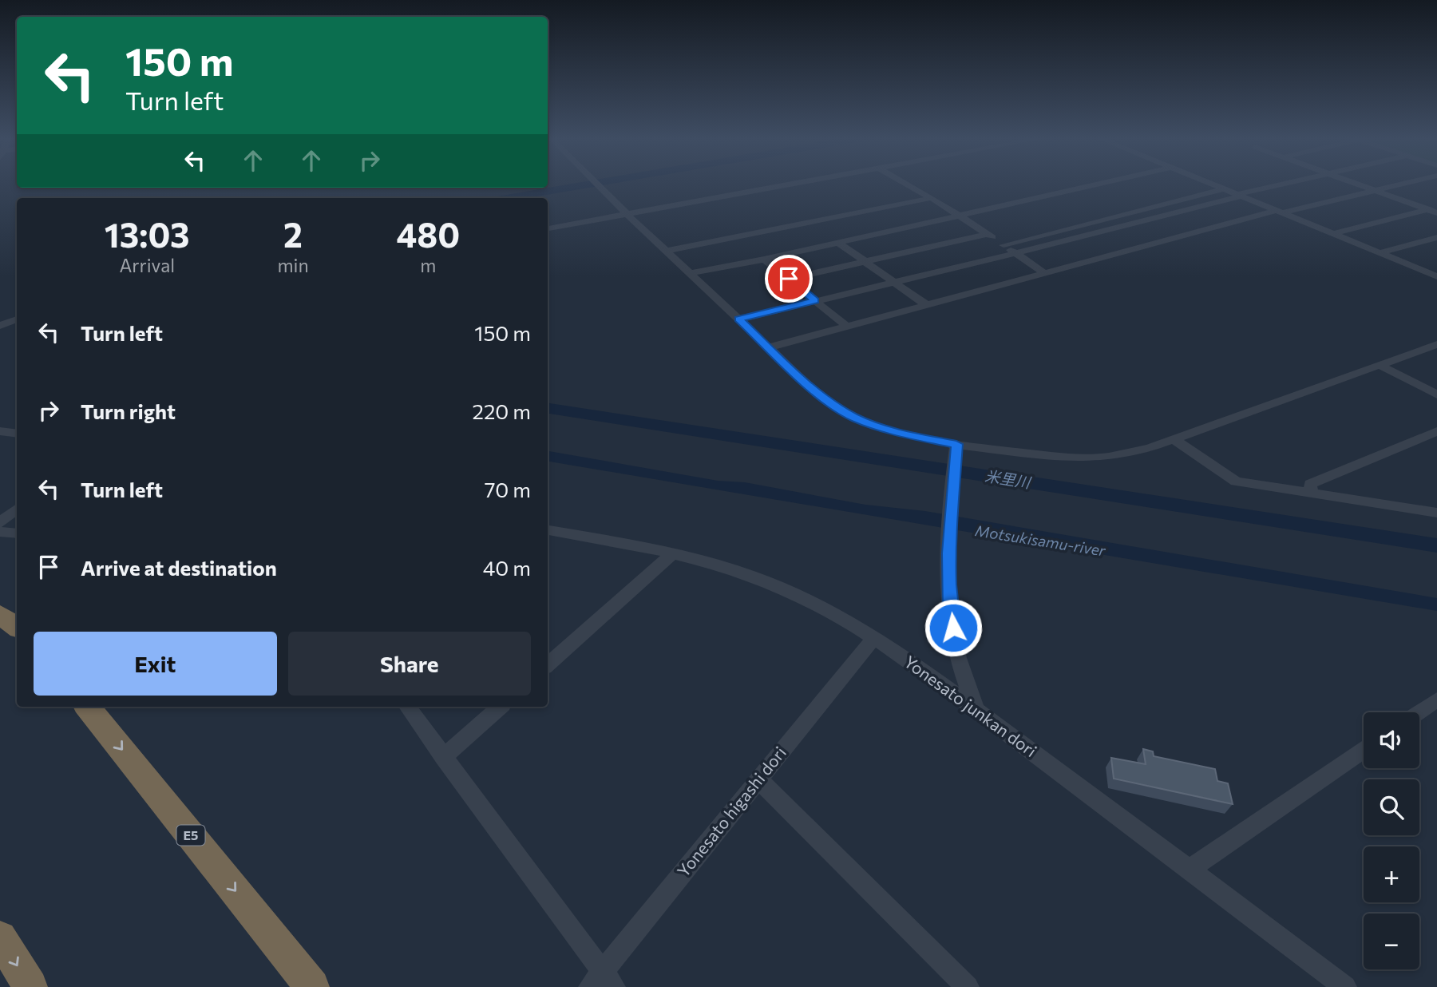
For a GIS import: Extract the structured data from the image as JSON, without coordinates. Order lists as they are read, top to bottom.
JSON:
{
  "streets": {
    "highway": ["E5"],
    "street": ["Yonesato junkan dori", "Yonesato higashi dori"]
  },
  "crossings": [
    ["Yonesato junkan dori", "Yonesato higashi dori"]
  ],
  "water": ["米里川", "Motsukisamu-river"],
  "page": {
    "turn": ["150 m", "Turn left"],
    "eta": [
      "13:03",
      "Arrival",
      "2",
      "min",
      "480",
      "m"
    ],
    "list": [
      {
        "name": "Turn left",
        "value": "150 m"
      },
      {
        "name": "Turn right",
        "value": "220 m"
      },
      {
        "name": "Turn left",
        "value": "70 m"
      },
      {
        "name": "Arrive at destination",
        "value": "40 m"
      }
    ],
    "buttons": ["Exit", "Share"],
    "map_buttons": ["+", "−"]
  }
}
